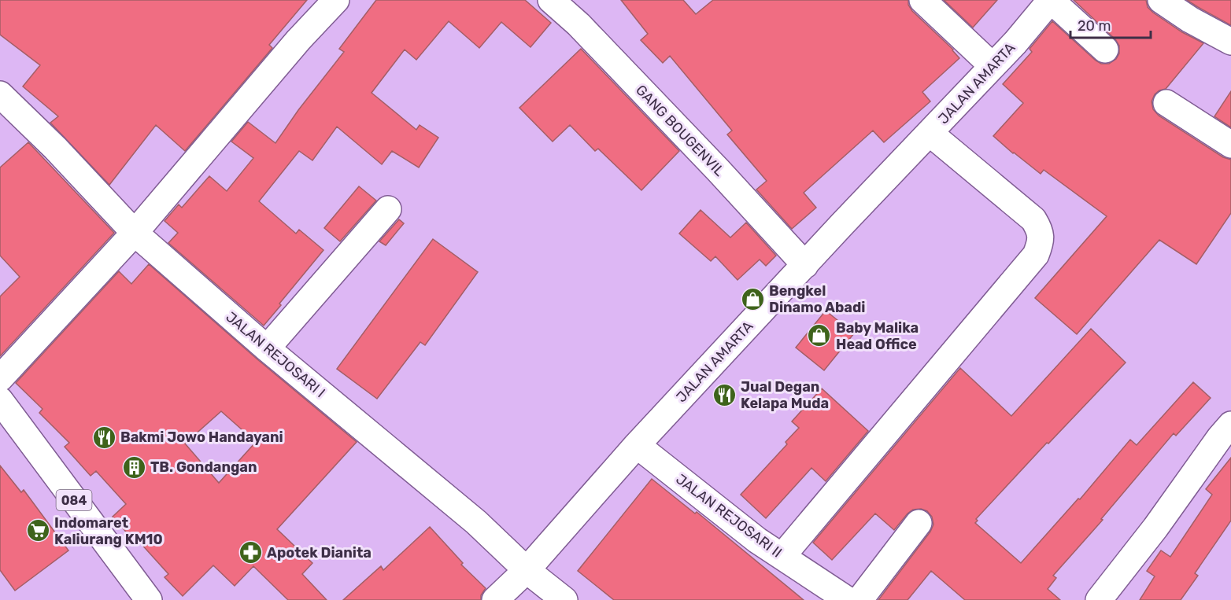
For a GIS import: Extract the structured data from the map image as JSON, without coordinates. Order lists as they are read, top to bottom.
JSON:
{
  "streets": {
    "street": [
      "JALAN AMARTA",
      "GANG BOUGENVIL",
      "JALAN REJOSARI I",
      "084",
      "JALAN REJOSARI II"
    ]
  },
  "crossings": [
    ["JALAN AMARTA", "GANG BOUGENVIL"],
    ["JALAN AMARTA", "JALAN REJOSARI I"],
    ["JALAN AMARTA", "JALAN REJOSARI II"]
  ],
  "places": {
    "shop": ["Bengkel Dinamo Abadi", "Baby Malika Head Office"],
    "restaurant": ["Jual Degan Kelapa Muda", "Bakmi Jowo Handayani"],
    "building": ["TB. Gondangan"],
    "supermarket": ["Indomaret Kaliurang KM10"],
    "pharmacy": ["Apotek Dianita"]
  },
  "scale_bar": "20 m"
}
